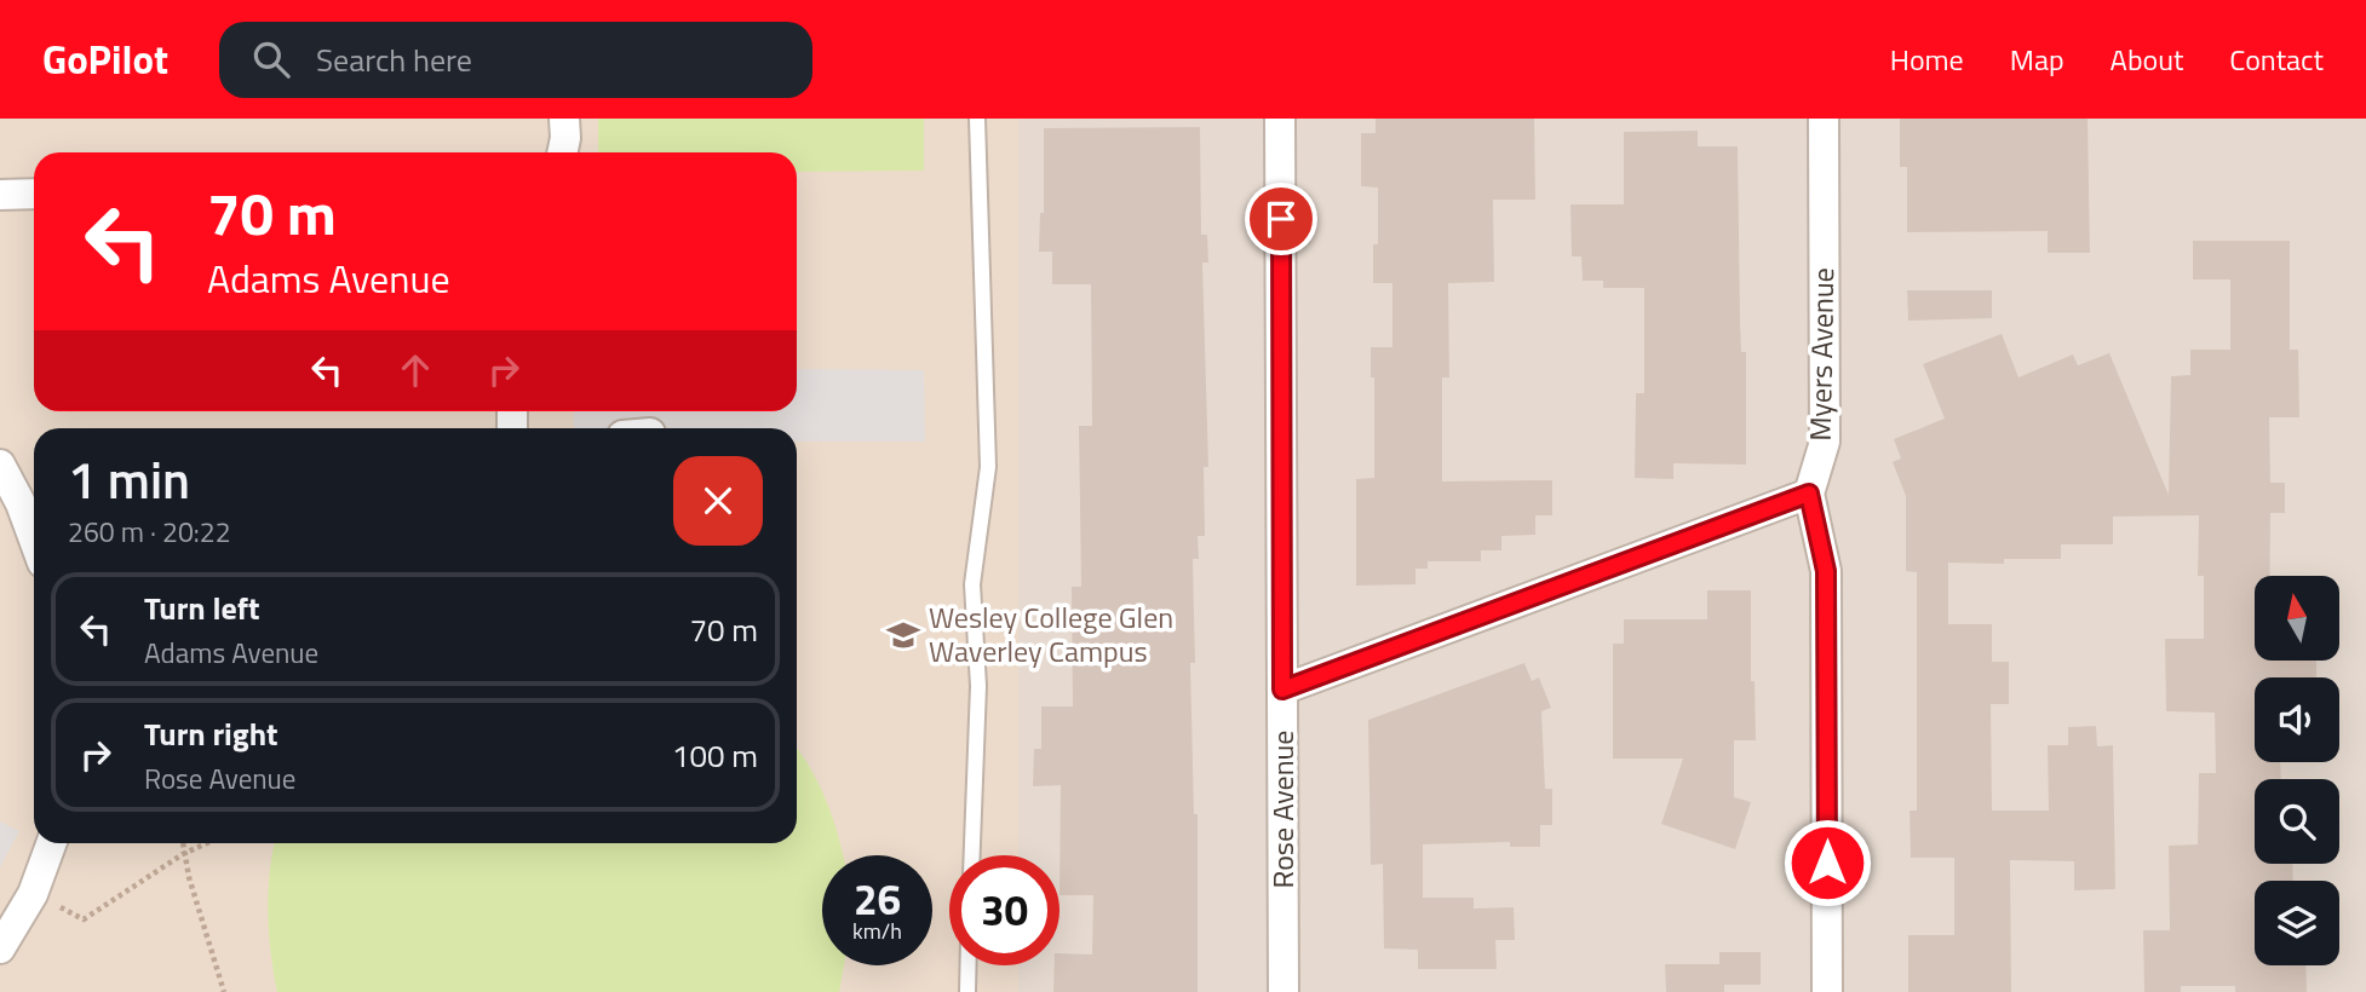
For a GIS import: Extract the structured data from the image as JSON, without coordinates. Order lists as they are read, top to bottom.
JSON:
{
  "streets": {
    "street": ["Myers Avenue", "Rose Avenue"]
  },
  "places": {
    "school or university": ["Wesley College Glen Waverley Campus"]
  },
  "north": "top",
  "page": {
    "header": "GoPilot",
    "search": "Search here",
    "nav": [
      "Home",
      "Map",
      "About",
      "Contact"
    ],
    "turn": ["70 m", "Adams Avenue"],
    "heading": ["1 min", "260 m · 20:22"],
    "list": [
      {
        "name": "Turn left",
        "note": "Adams Avenue",
        "value": "70 m"
      },
      {
        "name": "Turn right",
        "note": "Rose Avenue",
        "value": "100 m"
      }
    ],
    "speed": "26 km/h",
    "limit": "30"
  }
}
